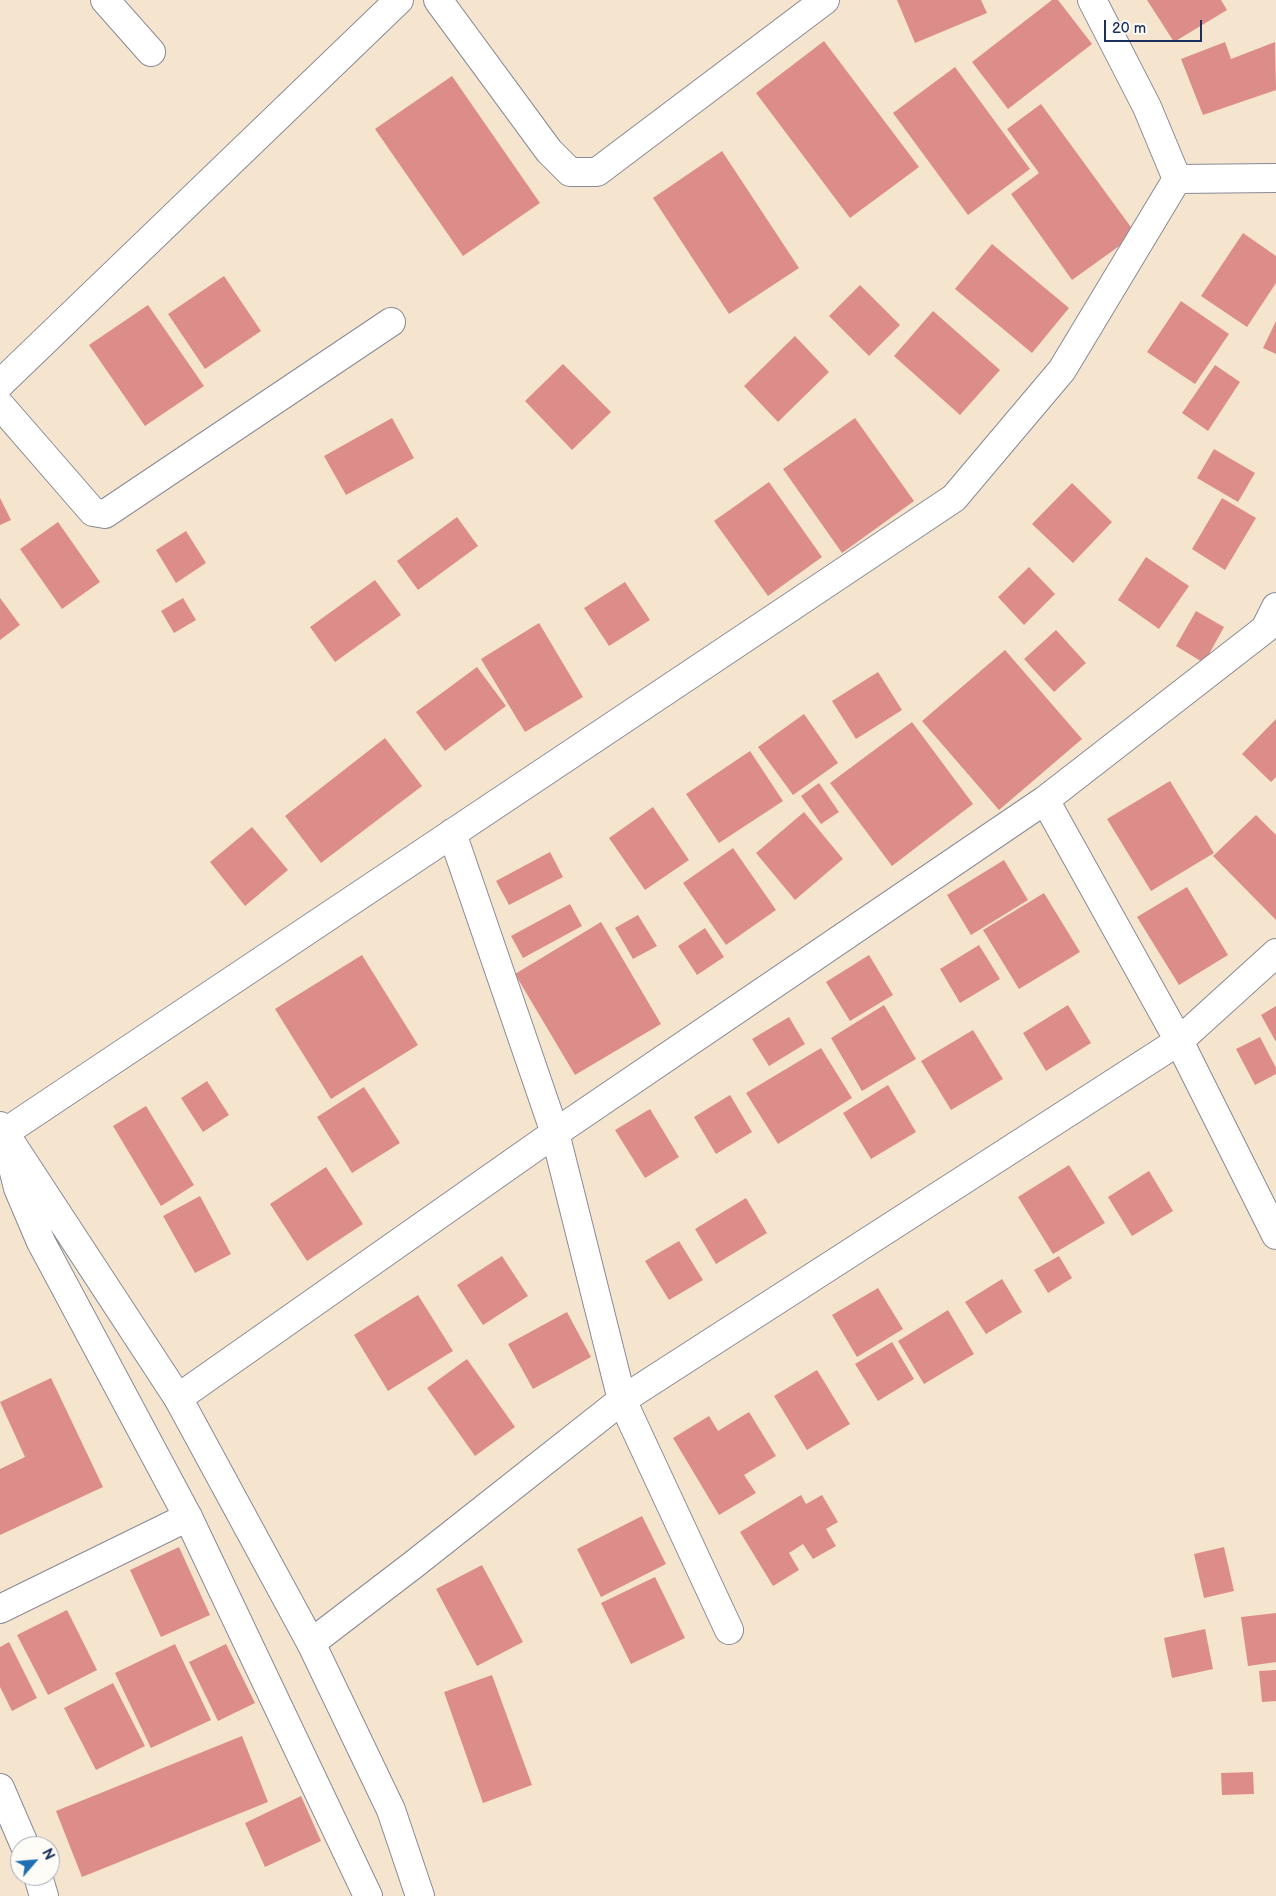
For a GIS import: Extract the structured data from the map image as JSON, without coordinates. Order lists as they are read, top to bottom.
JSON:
{
  "scale_bar": "20 m",
  "north": "top right"
}
